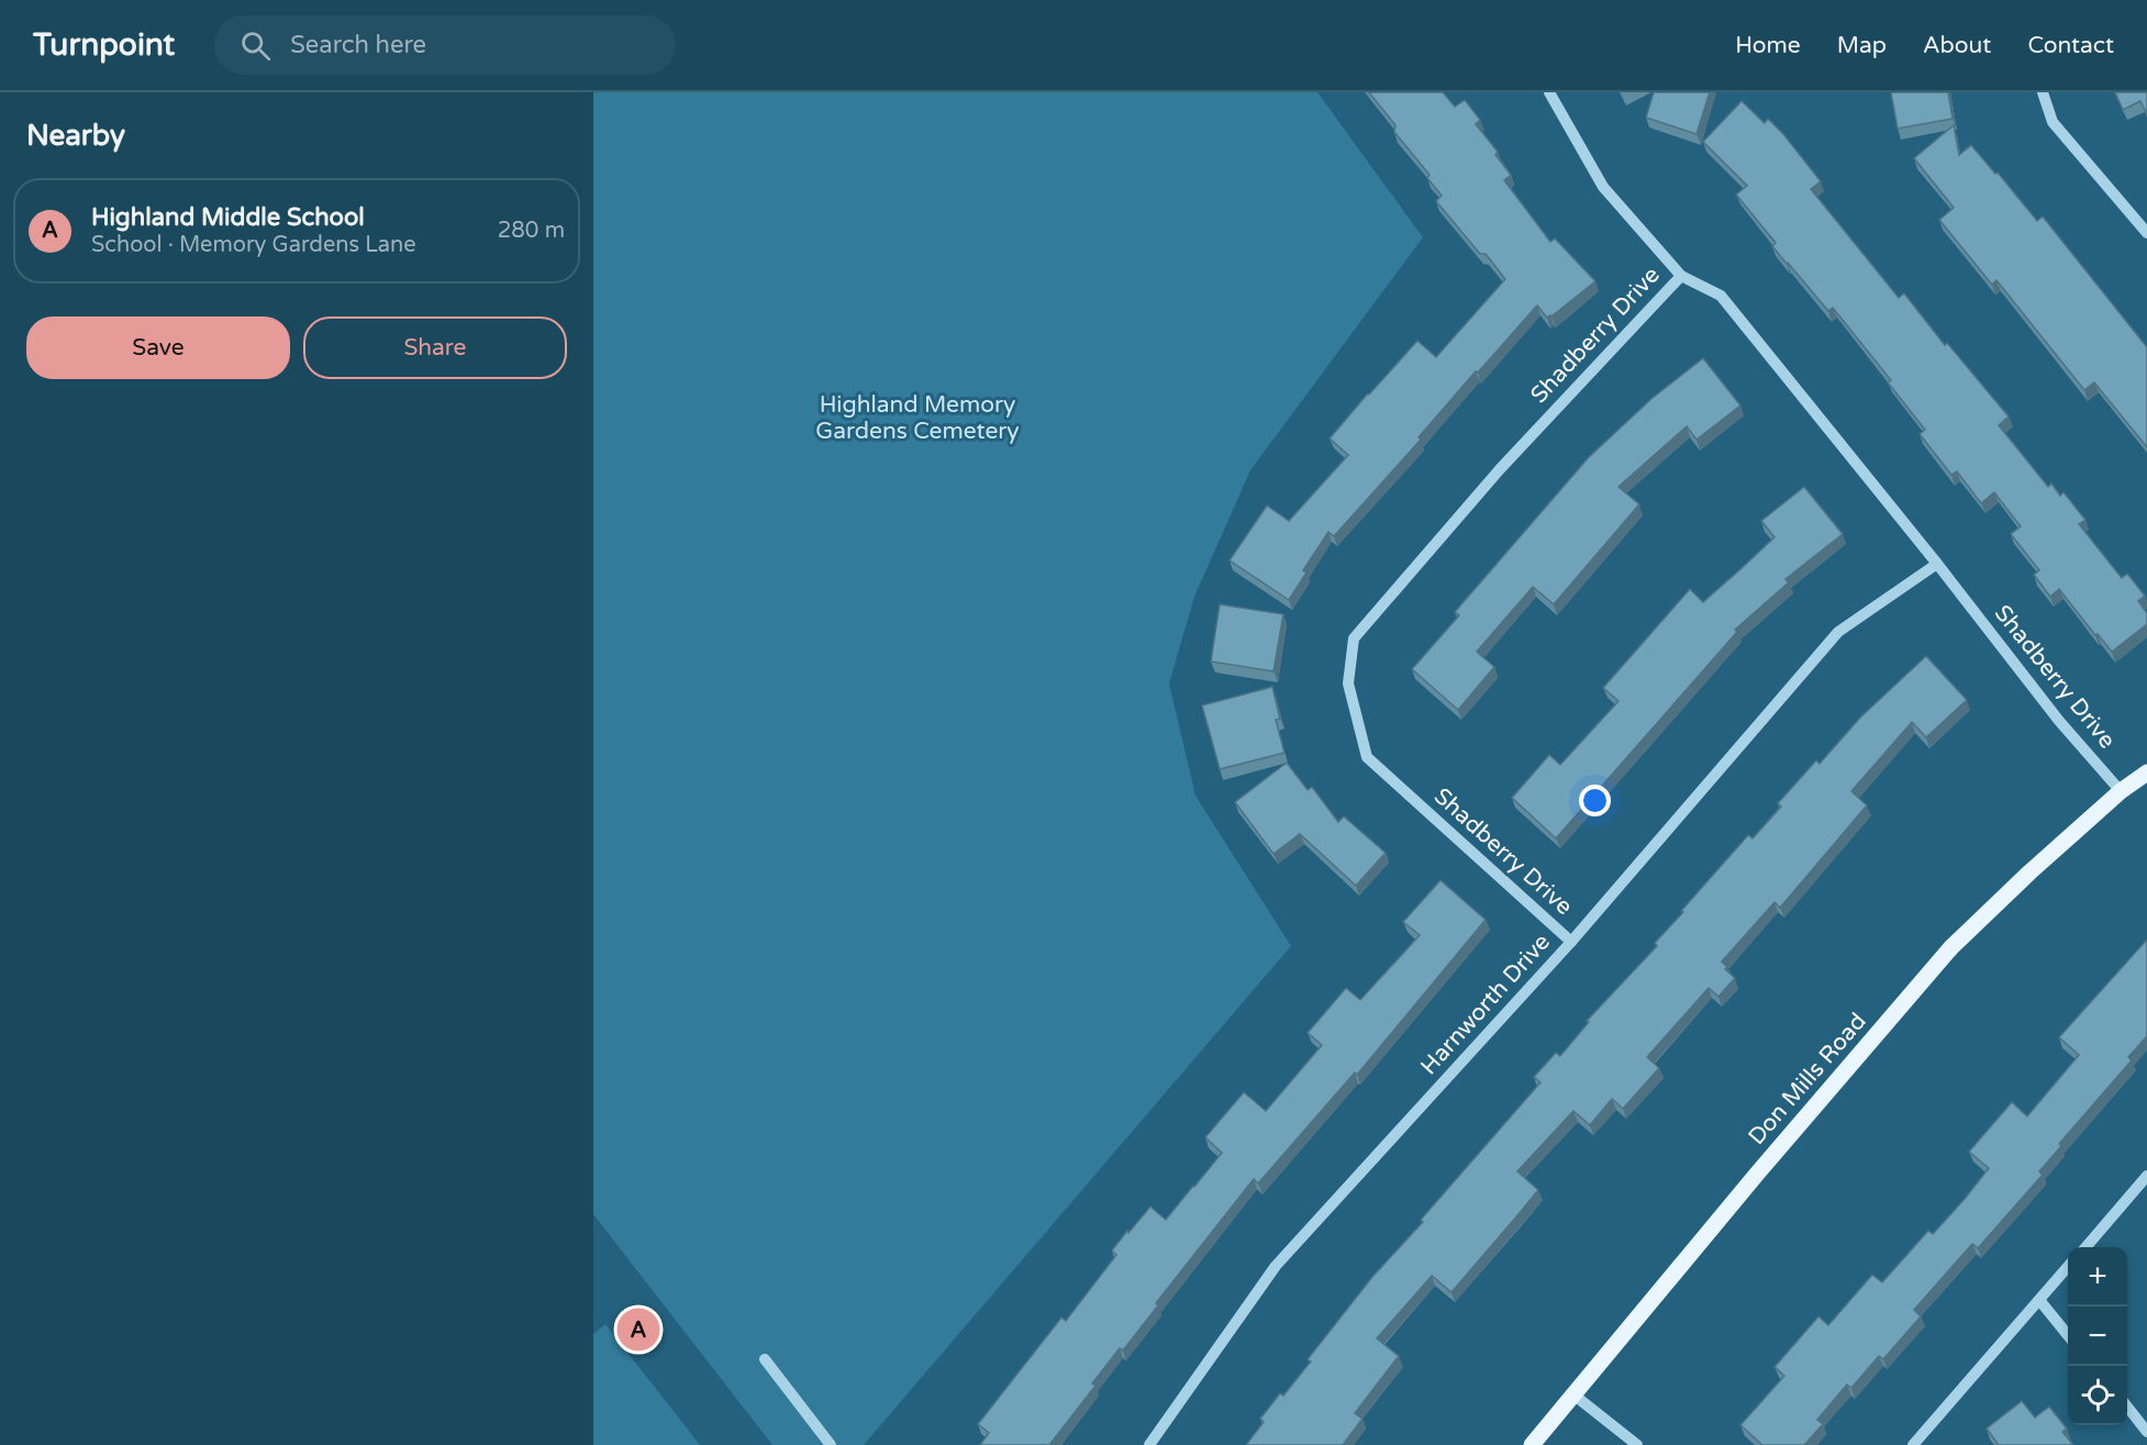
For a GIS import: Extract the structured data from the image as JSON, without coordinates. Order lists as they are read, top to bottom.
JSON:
{
  "streets": {
    "main road": ["Don Mills Road"],
    "street": ["Shadberry Drive", "Harnworth Drive"]
  },
  "crossings": [
    ["Shadberry Drive", "Harnworth Drive"],
    ["Shadberry Drive", "Don Mills Road"]
  ],
  "parks": ["Highland Memory Gardens Cemetery"],
  "page": {
    "header": "Turnpoint",
    "search": "Search here",
    "nav": [
      "Home",
      "Map",
      "About",
      "Contact"
    ],
    "heading": "Nearby",
    "list": [
      {
        "mark": "A",
        "name": "Highland Middle School",
        "note": "School · Memory Gardens Lane",
        "value": "280 m"
      }
    ],
    "buttons": ["Save", "Share"],
    "map_buttons": ["+", "−"],
    "pins": "A"
  }
}
